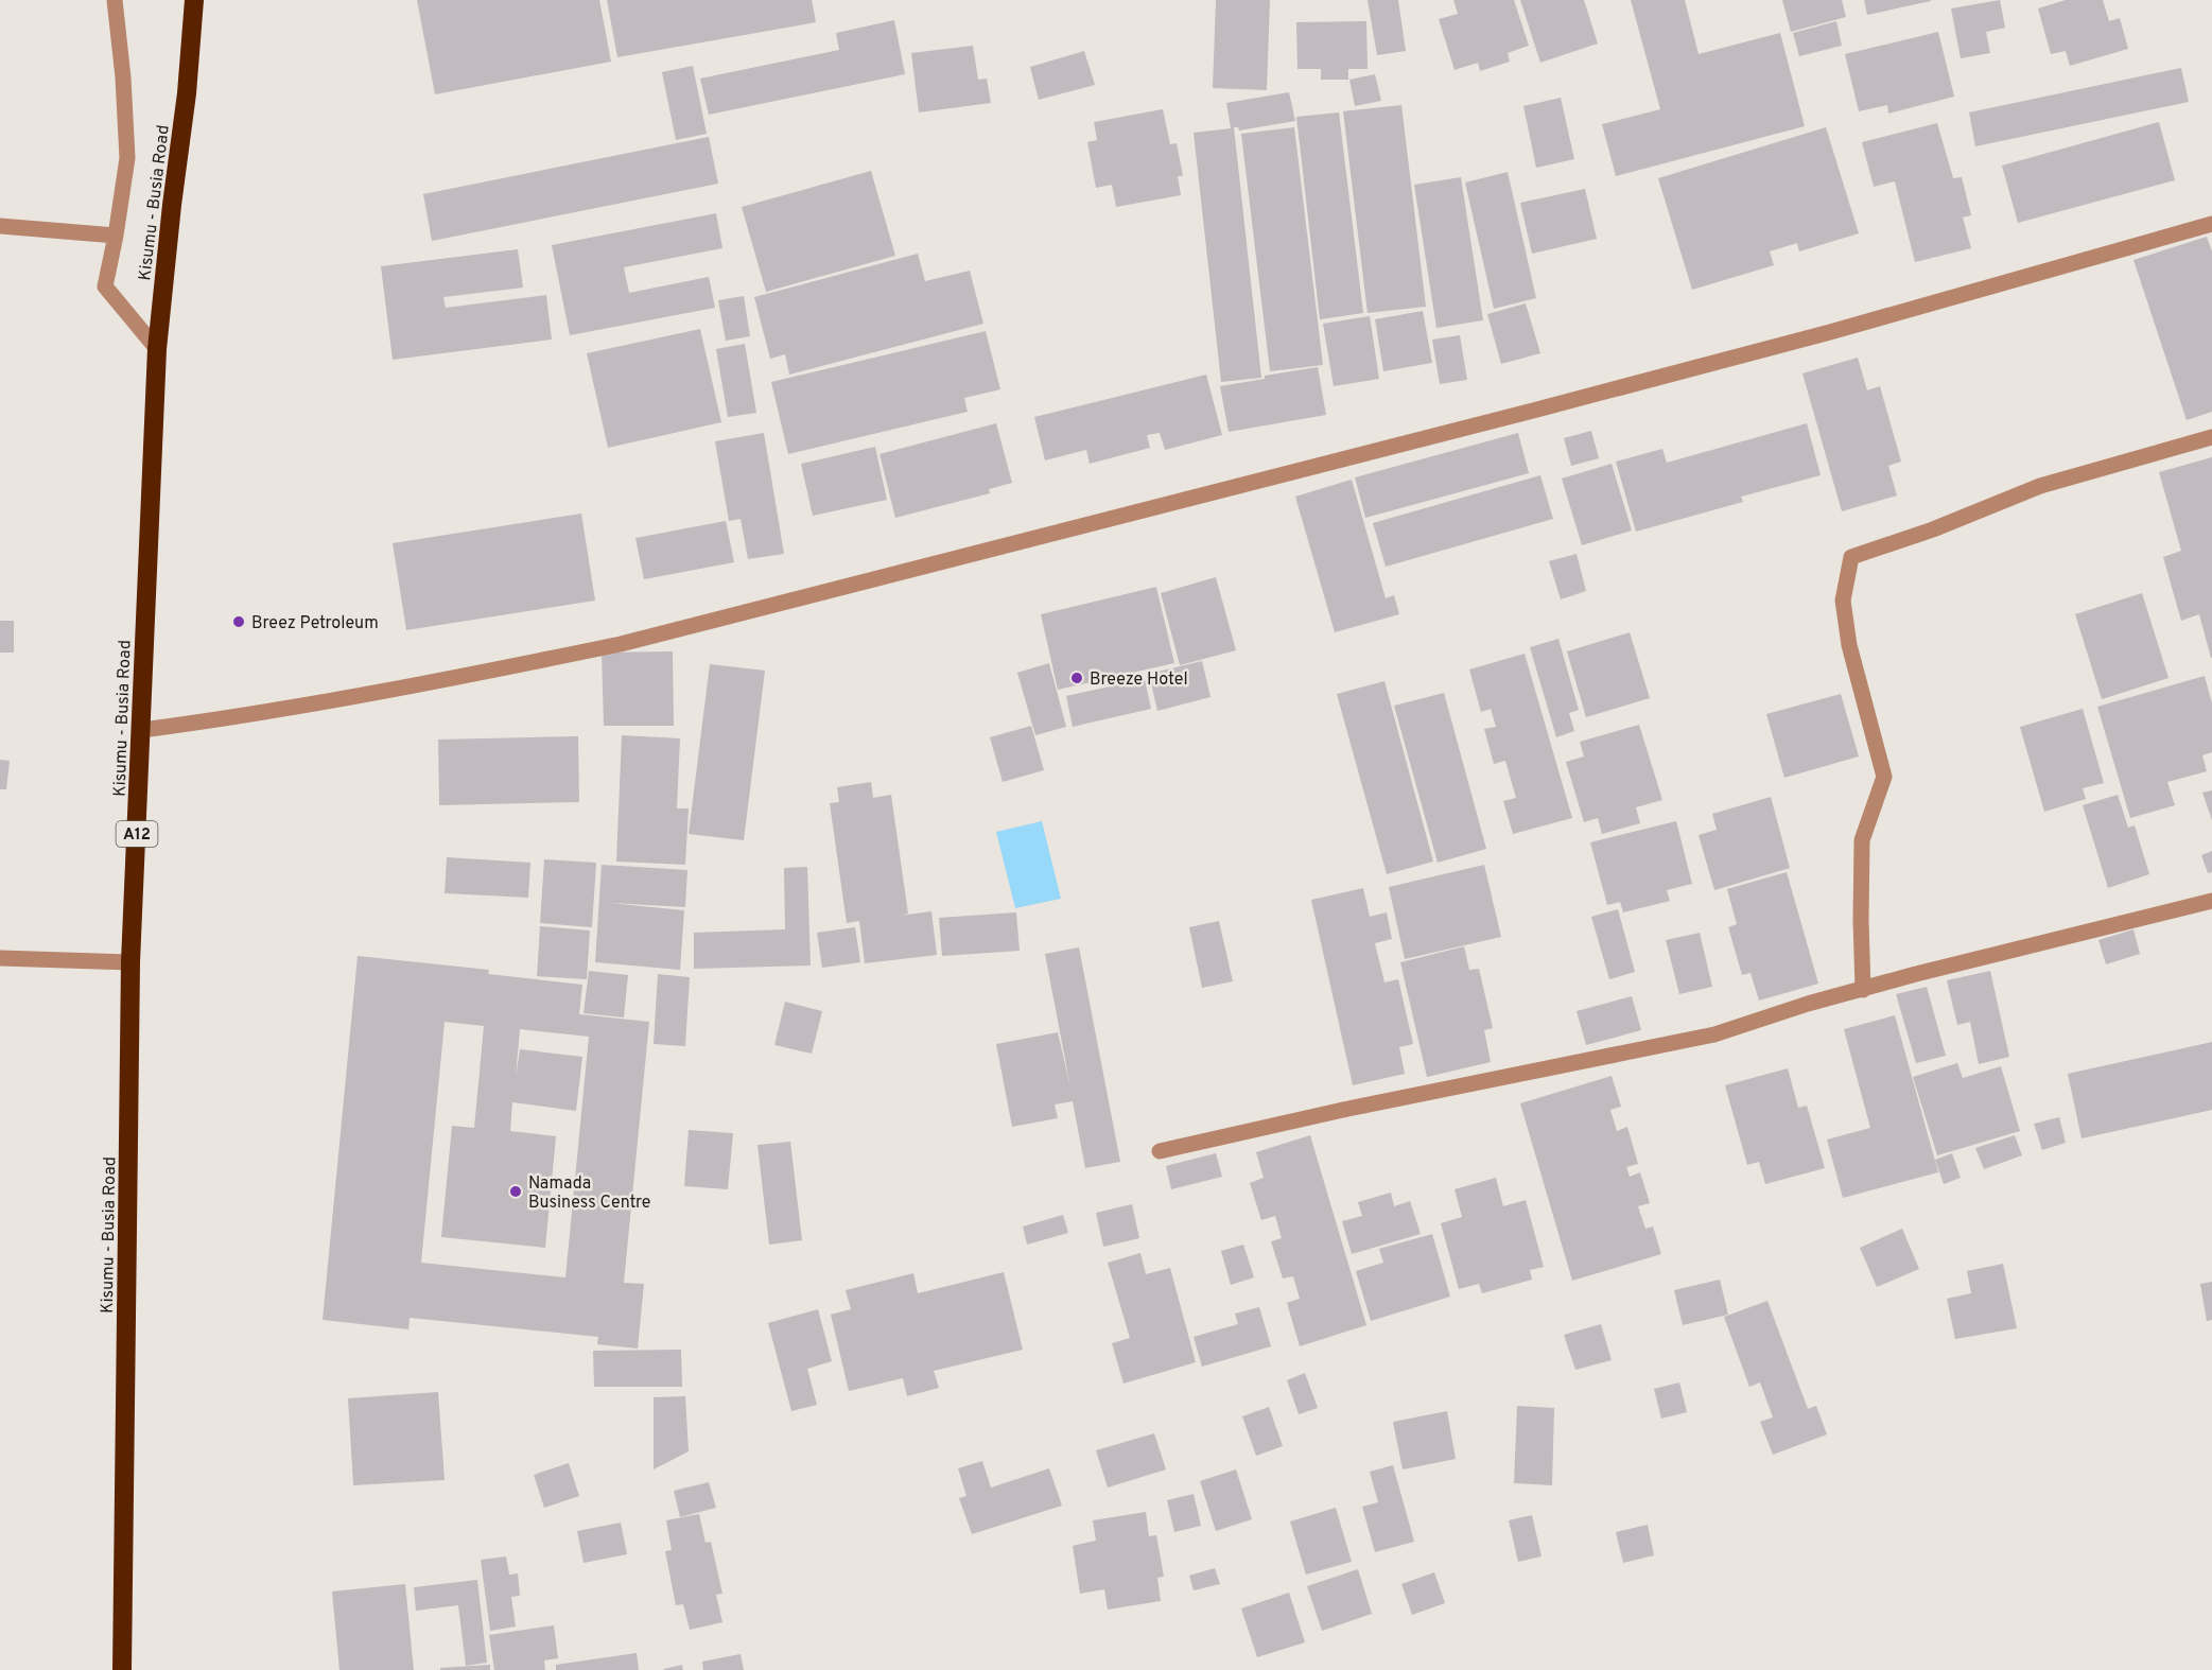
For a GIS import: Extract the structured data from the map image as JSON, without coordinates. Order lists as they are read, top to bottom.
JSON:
{
  "streets": {
    "highway": ["Kisumu - Busia Road", "A12"]
  },
  "places": ["Breez Petroleum", "Breeze Hotel", "Namada Business Centre"]
}
